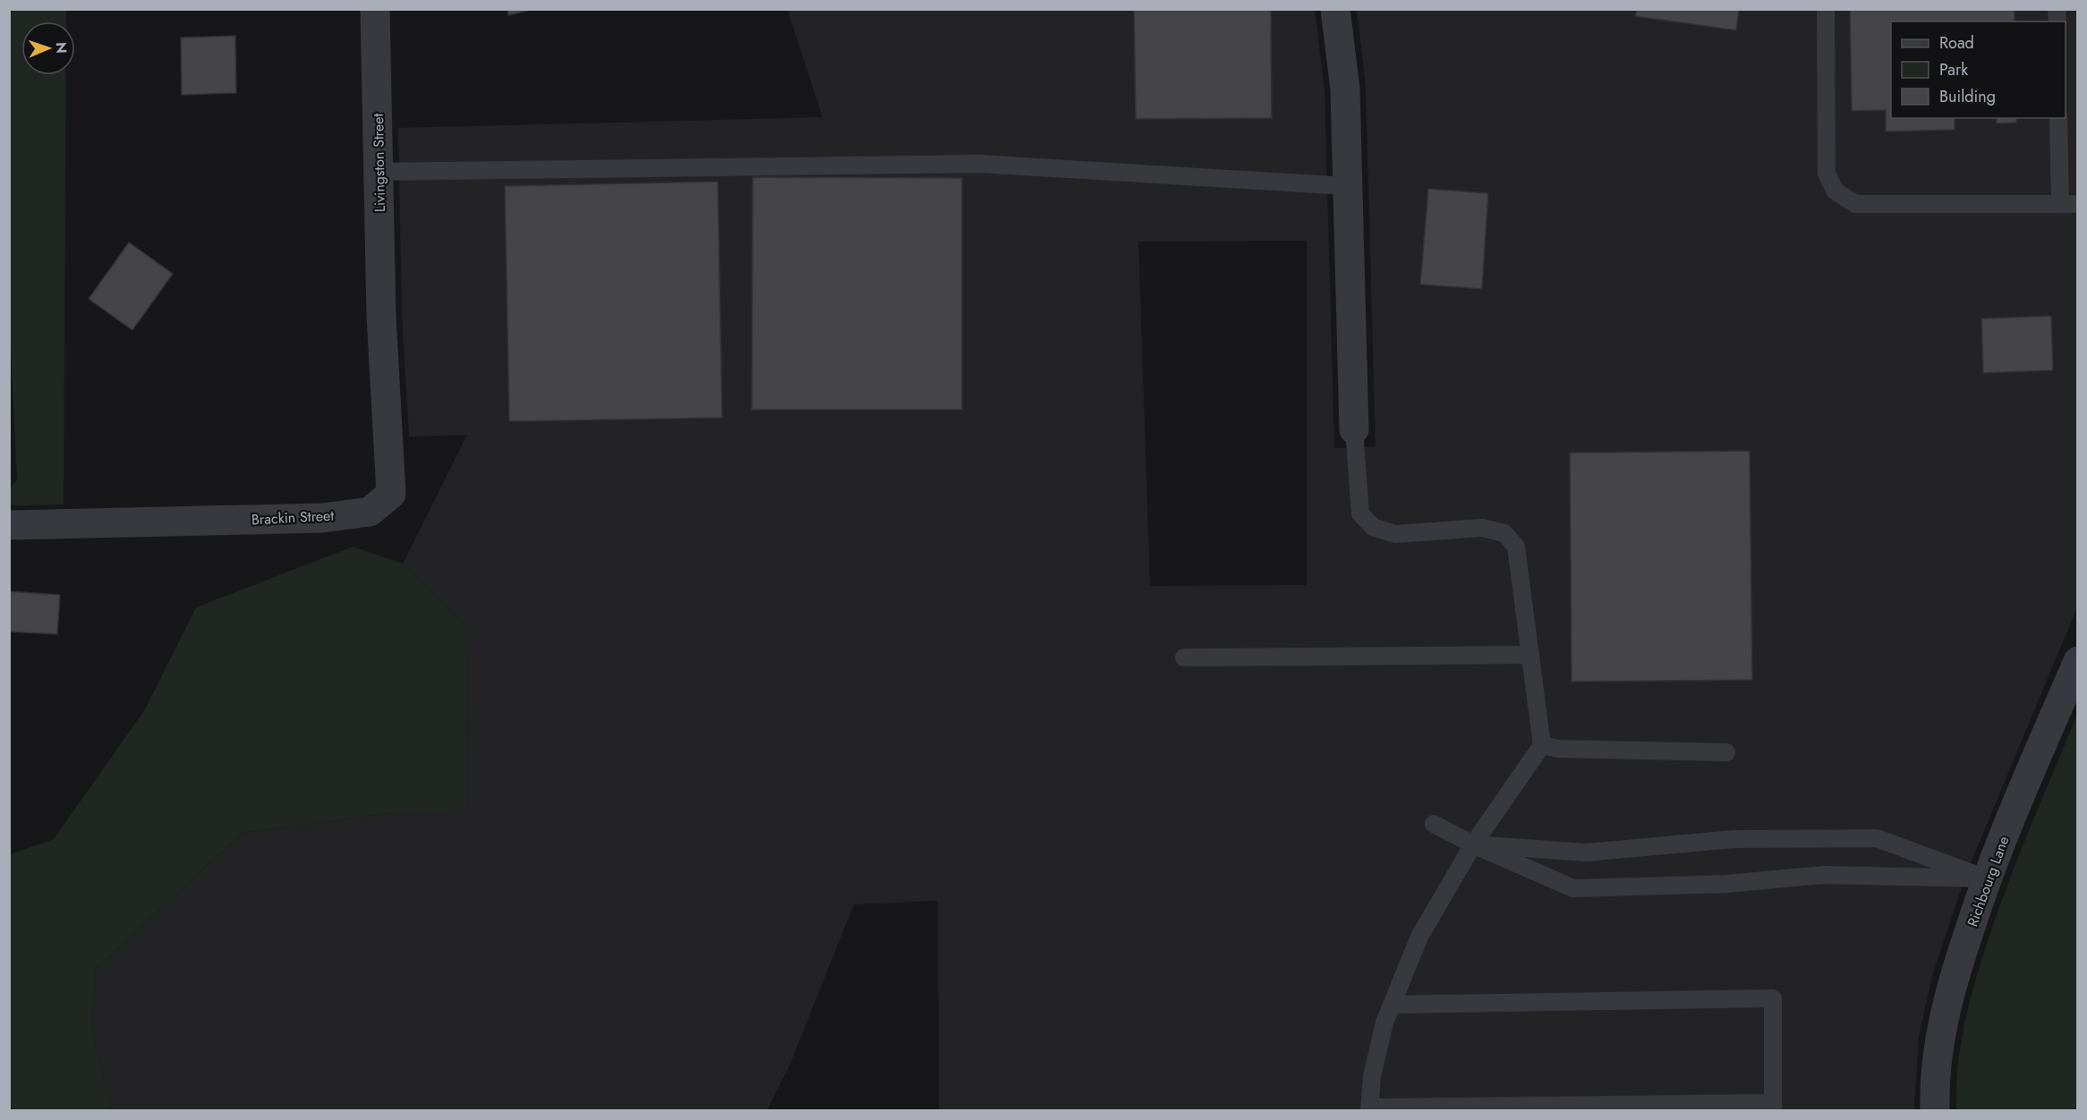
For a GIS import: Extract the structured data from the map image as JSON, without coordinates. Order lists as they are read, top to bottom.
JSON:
{
  "streets": {
    "street": ["Livingston Street", "Brackin Street", "Richbourg Lane"]
  },
  "crossings": [
    ["Livingston Street", "Brackin Street"]
  ],
  "legend": ["Road", "Park", "Building"],
  "north": "right"
}
